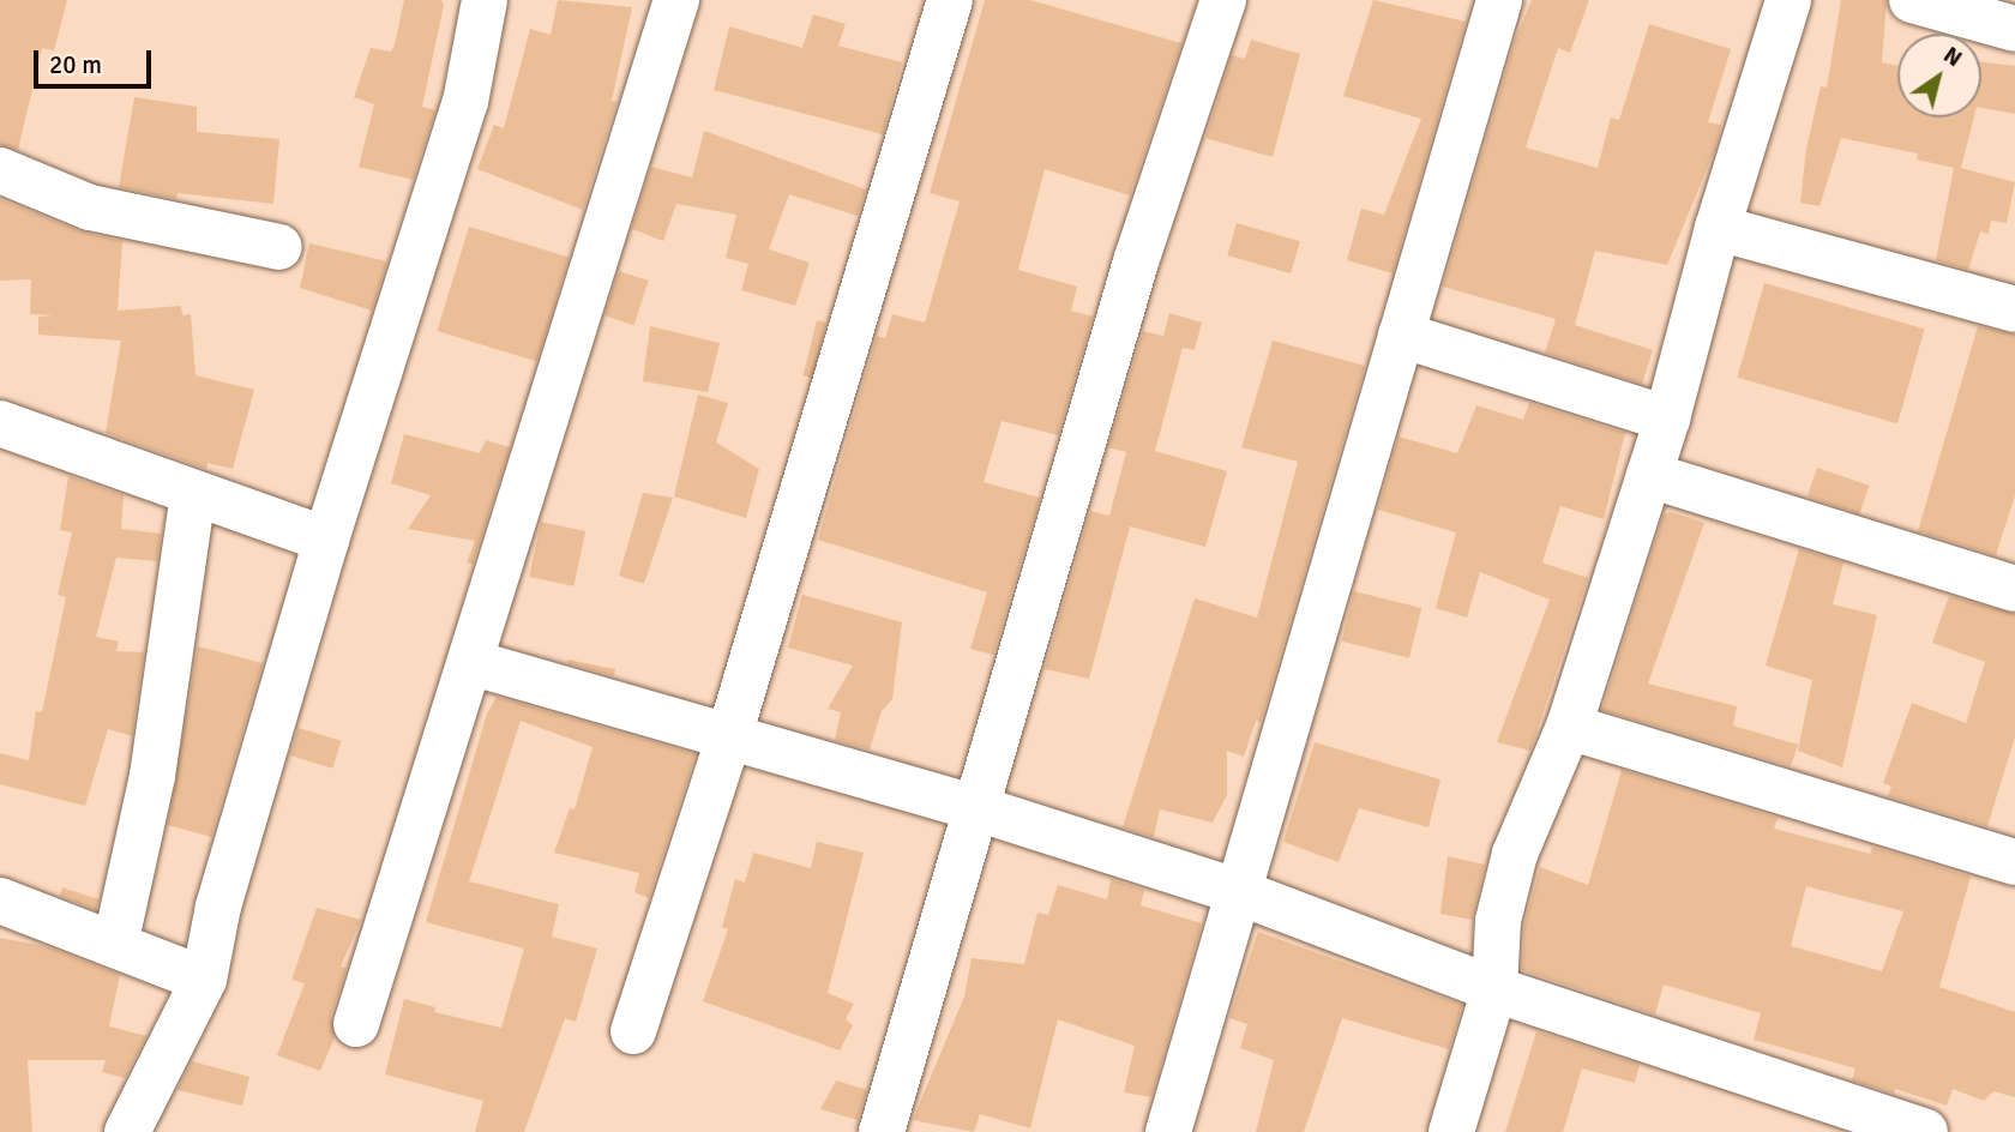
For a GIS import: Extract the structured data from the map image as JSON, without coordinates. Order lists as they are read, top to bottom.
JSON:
{
  "scale_bar": "20 m",
  "north": "top right"
}
